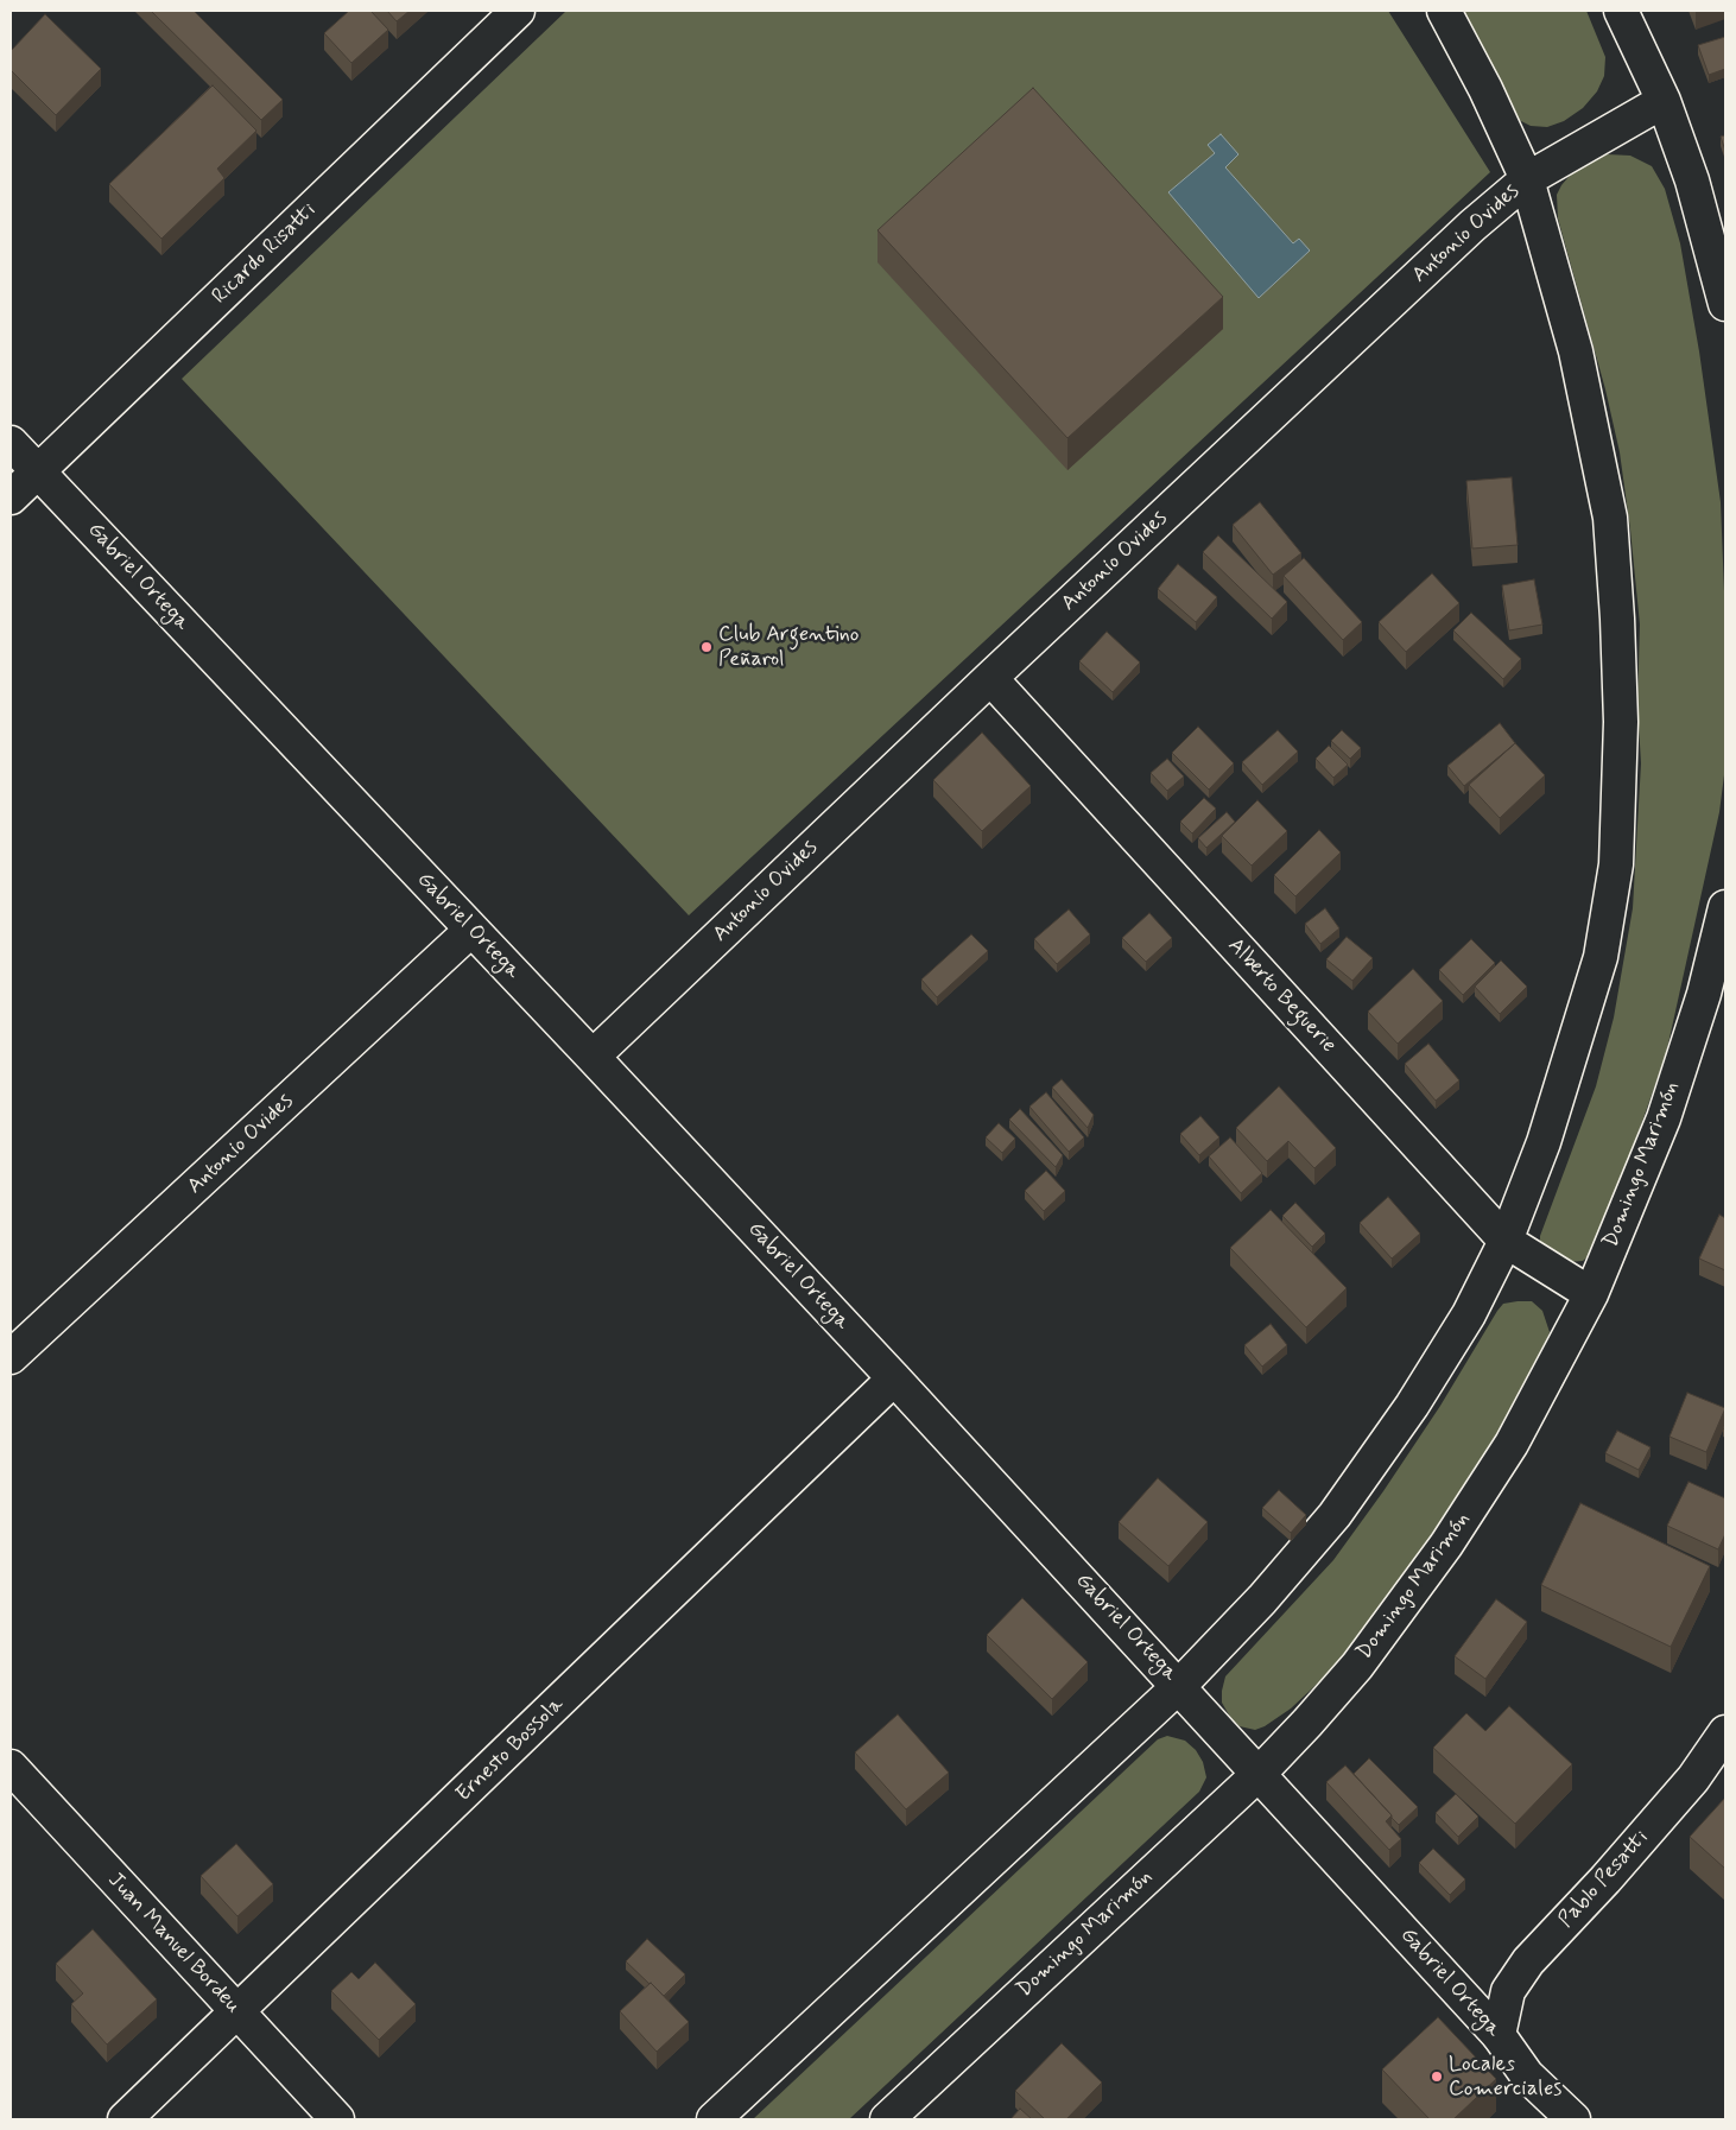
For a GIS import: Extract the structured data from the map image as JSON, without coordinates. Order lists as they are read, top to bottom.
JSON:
{
  "streets": {
    "street": [
      "Antonio Ovides",
      "Ricardo Risatti",
      "Gabriel Ortega",
      "Alberto Beguerie",
      "Domingo Marimón",
      "Ernesto Bossola",
      "Pablo Pesatti",
      "Juan Manuel Bordeu"
    ]
  },
  "crossings": [
    ["Antonio Ovides", "Gabriel Ortega"],
    ["Antonio Ovides", "Alberto Beguerie"],
    ["Ricardo Risatti", "Gabriel Ortega"],
    ["Gabriel Ortega", "Domingo Marimón"],
    ["Gabriel Ortega", "Ernesto Bossola"],
    ["Gabriel Ortega", "Pablo Pesatti"],
    ["Alberto Beguerie", "Domingo Marimón"],
    ["Ernesto Bossola", "Juan Manuel Bordeu"]
  ],
  "places": ["Club Argentino Peñarol", "Locales Comerciales"]
}
